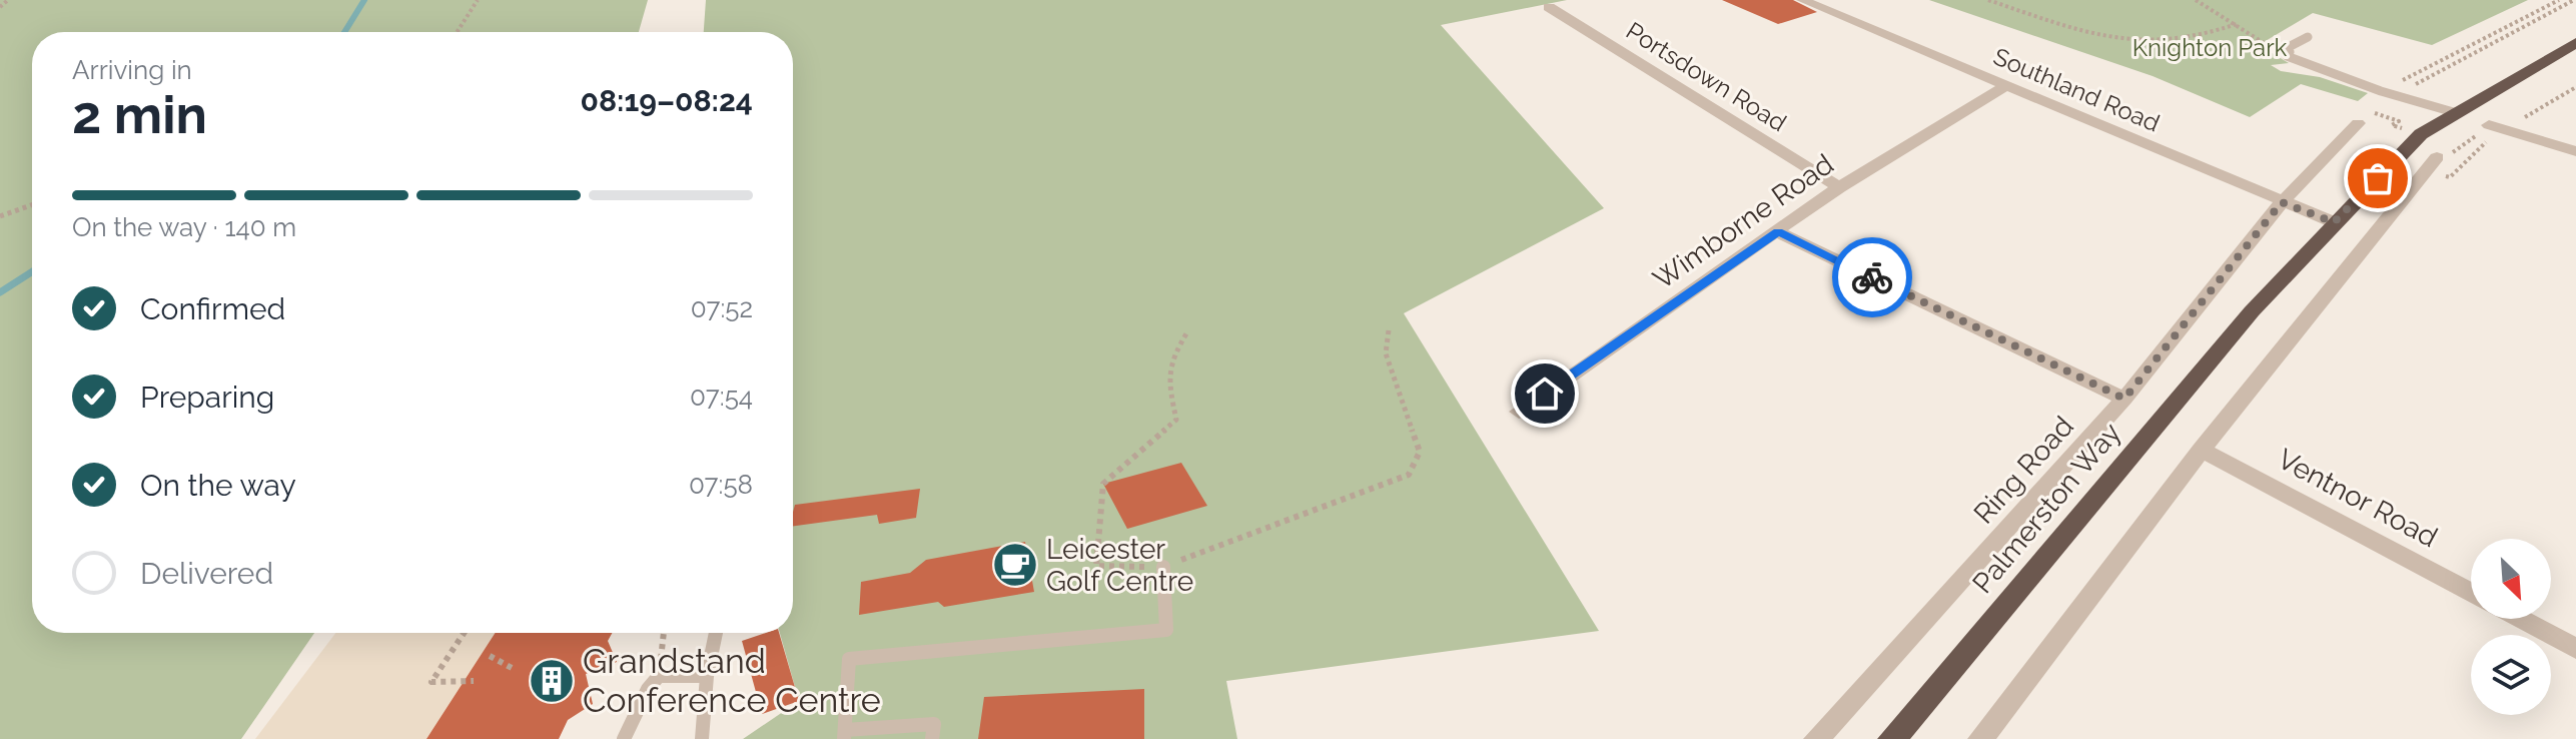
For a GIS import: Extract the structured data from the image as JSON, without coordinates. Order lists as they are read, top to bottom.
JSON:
{
  "streets": {
    "highway": ["Palmerston Way"],
    "street": [
      "Portsdown Road",
      "Southland Road",
      "Wimborne Road",
      "Ring Road",
      "Ventnor Road"
    ]
  },
  "crossings": [
    ["Portsdown Road", "Wimborne Road"],
    ["Southland Road", "Wimborne Road"],
    ["Southland Road", "Ring Road"],
    ["Southland Road", "Palmerston Way"]
  ],
  "parks": ["Knighton Park"],
  "places": {
    "cafe": ["Leicester Golf Centre"],
    "building": ["Grandstand Conference Centre"]
  },
  "north": "bottom right",
  "page": {
    "heading": ["2 min", "Arriving in", "08:19–08:24"],
    "bar": "On the way · 140 m",
    "list": [
      ["Confirmed", "07:52"],
      ["Preparing", "07:54"],
      ["On the way", "07:58"],
      "Delivered"
    ]
  }
}
